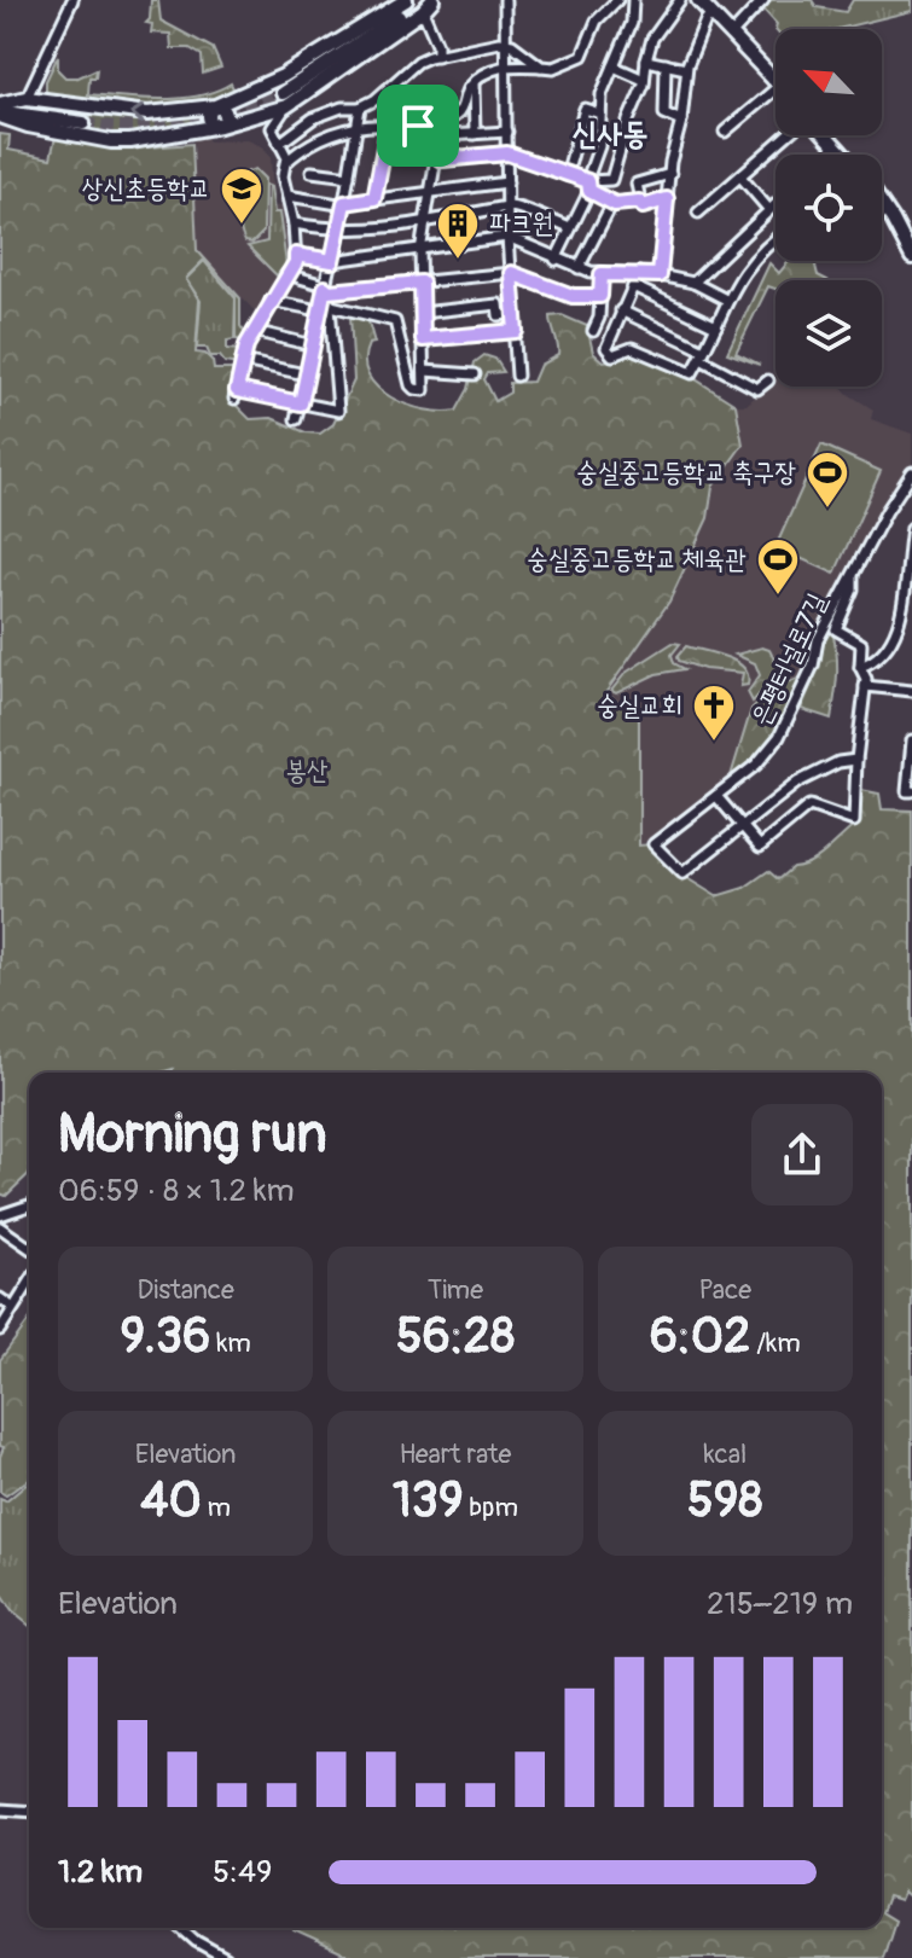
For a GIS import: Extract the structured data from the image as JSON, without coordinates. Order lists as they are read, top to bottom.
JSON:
{
  "streets": {
    "street": ["은평터널로7길"]
  },
  "districts": ["신사동"],
  "parks": ["봉산"],
  "places": {
    "school or university": ["상신초등학교"],
    "building": ["파크원"],
    "sports": ["숭실중고등학교 축구장", "숭실중고등학교 체육관"],
    "church": ["숭실교회"]
  },
  "north": "top left",
  "page": {
    "heading": ["Morning run", "06:59 · 8 × 1.2 km"],
    "stats": [
      ["Distance", "9.36 km"],
      ["Time", "56:28"],
      ["Pace", "6:02 /km"],
      ["Elevation", "40 m"],
      ["Heart rate", "139 bpm"],
      ["kcal", "598"]
    ],
    "chart": ["Elevation", "215–219 m"],
    "list": [
      {
        "name": "1.2 km",
        "note": "5:49"
      }
    ]
  }
}
